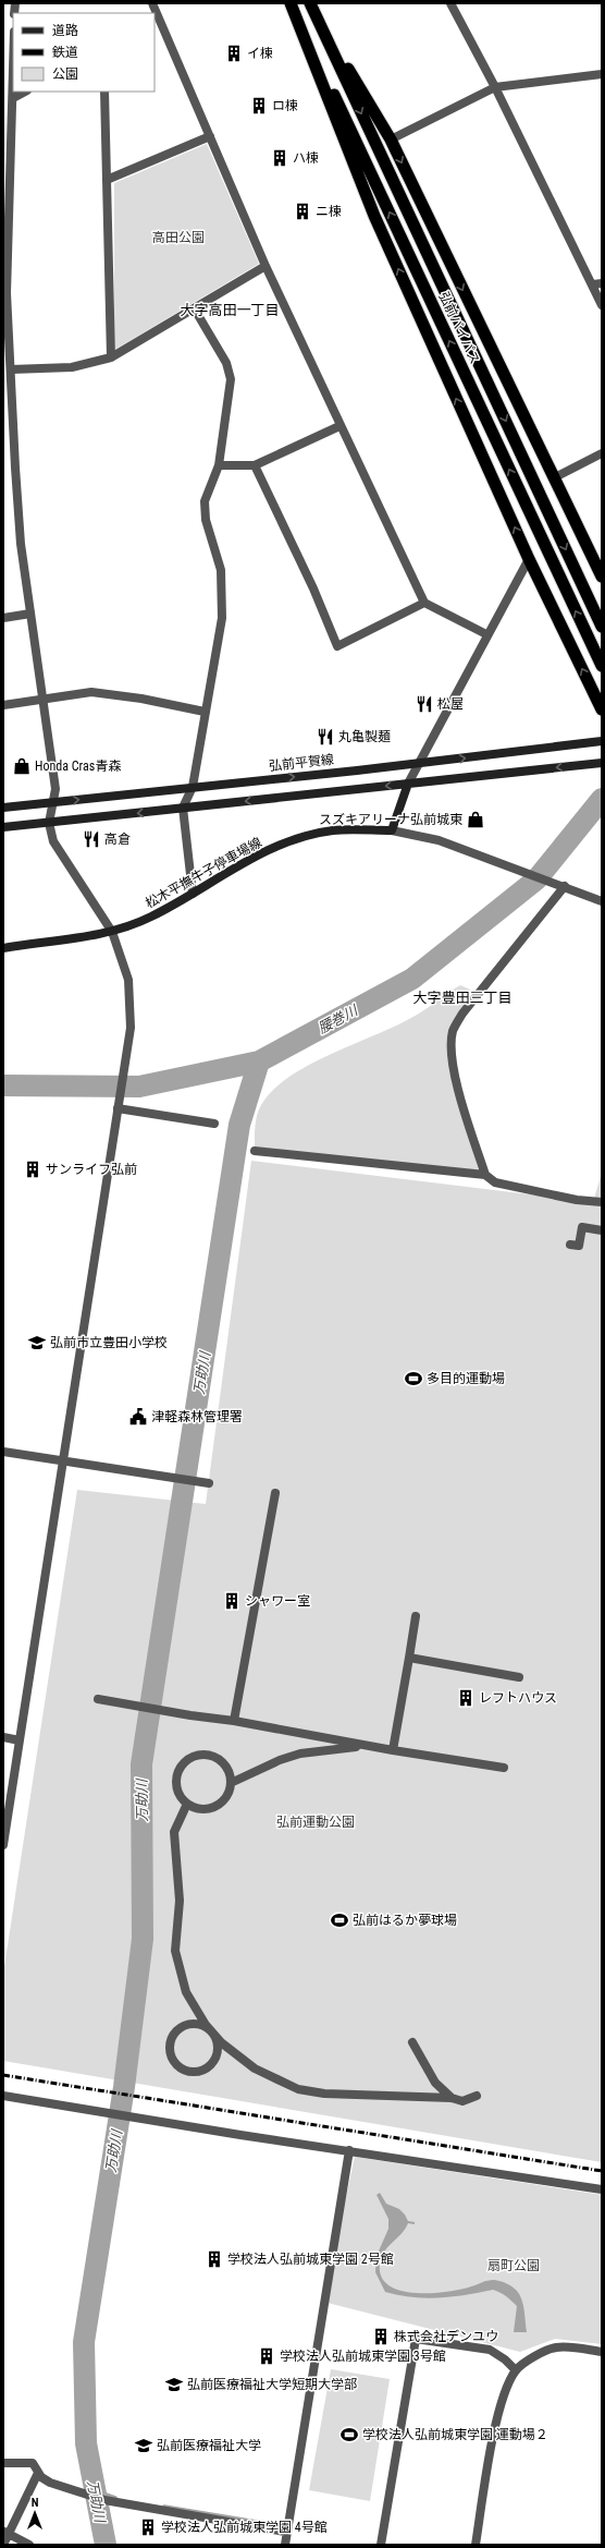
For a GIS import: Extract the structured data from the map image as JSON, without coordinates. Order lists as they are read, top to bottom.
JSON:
{
  "streets": {
    "highway": ["弘前バイパス"],
    "main road": ["弘前平賀線", "松木平撫牛子停車場線"]
  },
  "districts": ["大字高田一丁目", "大字豊田三丁目"],
  "water": ["腰巻川", "万助川"],
  "parks": ["高田公園", "弘前運動公園", "扇町公園"],
  "places": {
    "building": [
      "イ棟",
      "ロ棟",
      "ハ棟",
      "ニ棟",
      "サンライフ弘前",
      "シャワー室",
      "レフトハウス",
      "学校法人弘前城東学園 2号館",
      "株式会社デンユウ",
      "学校法人弘前城東学園 3号館",
      "学校法人弘前城東学園 4号館"
    ],
    "restaurant": ["松屋", "丸亀製麺", "高倉"],
    "shop": ["Honda Cras青森", "スズキアリーナ弘前城東"],
    "school or university": ["弘前市立豊田小学校", "弘前医療福祉大学短期大学部", "弘前医療福祉大学"],
    "sports": ["多目的運動場", "弘前はるか夢球場", "学校法人弘前城東学園 運動場２"],
    "public building": ["津軽森林管理署"]
  },
  "legend": ["道路", "鉄道", "公園"],
  "north": "top"
}
